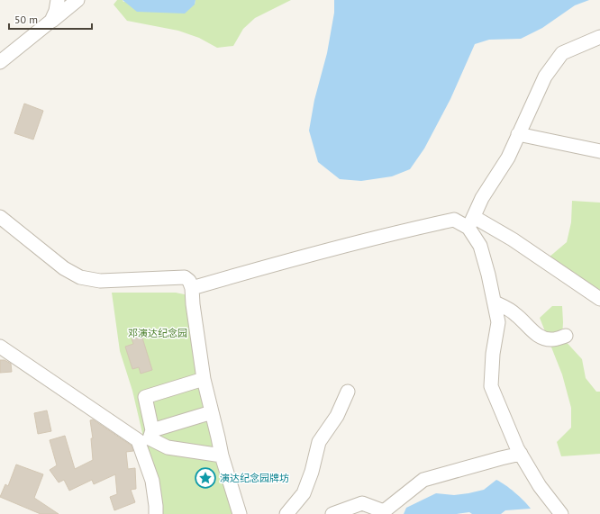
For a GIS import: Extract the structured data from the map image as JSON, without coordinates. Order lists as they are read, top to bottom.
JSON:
{
  "parks": ["邓演达纪念园"],
  "places": {
    "place": ["演达纪念园牌坊"]
  },
  "scale_bar": "50 m"
}
